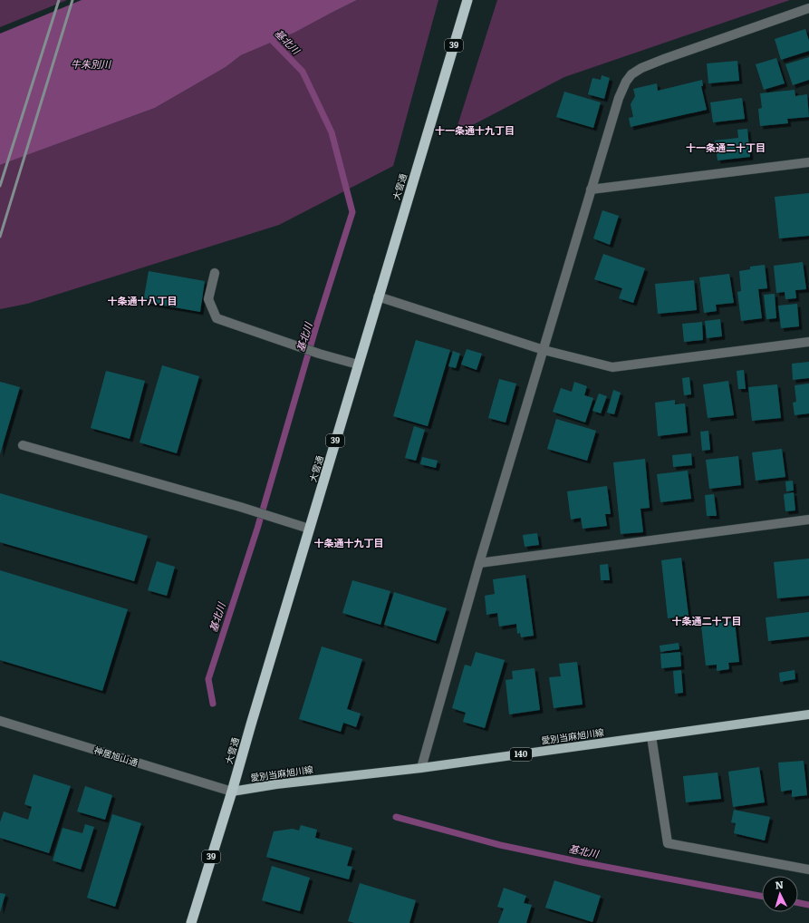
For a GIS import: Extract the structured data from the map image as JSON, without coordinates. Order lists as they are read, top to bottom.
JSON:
{
  "streets": {
    "highway": ["39", "大雪通"],
    "main road": ["愛別当麻旭川線", "140"],
    "street": ["神居旭山通"]
  },
  "crossings": [
    ["大雪通", "愛別当麻旭川線"],
    ["大雪通", "神居旭山通"],
    ["愛別当麻旭川線", "神居旭山通"]
  ],
  "districts": [
    "十一条通十九丁目",
    "十一条通二十丁目",
    "十条通十八丁目",
    "十条通十九丁目",
    "十条通二十丁目"
  ],
  "water": ["基北川", "牛朱別川"],
  "north": "top"
}
